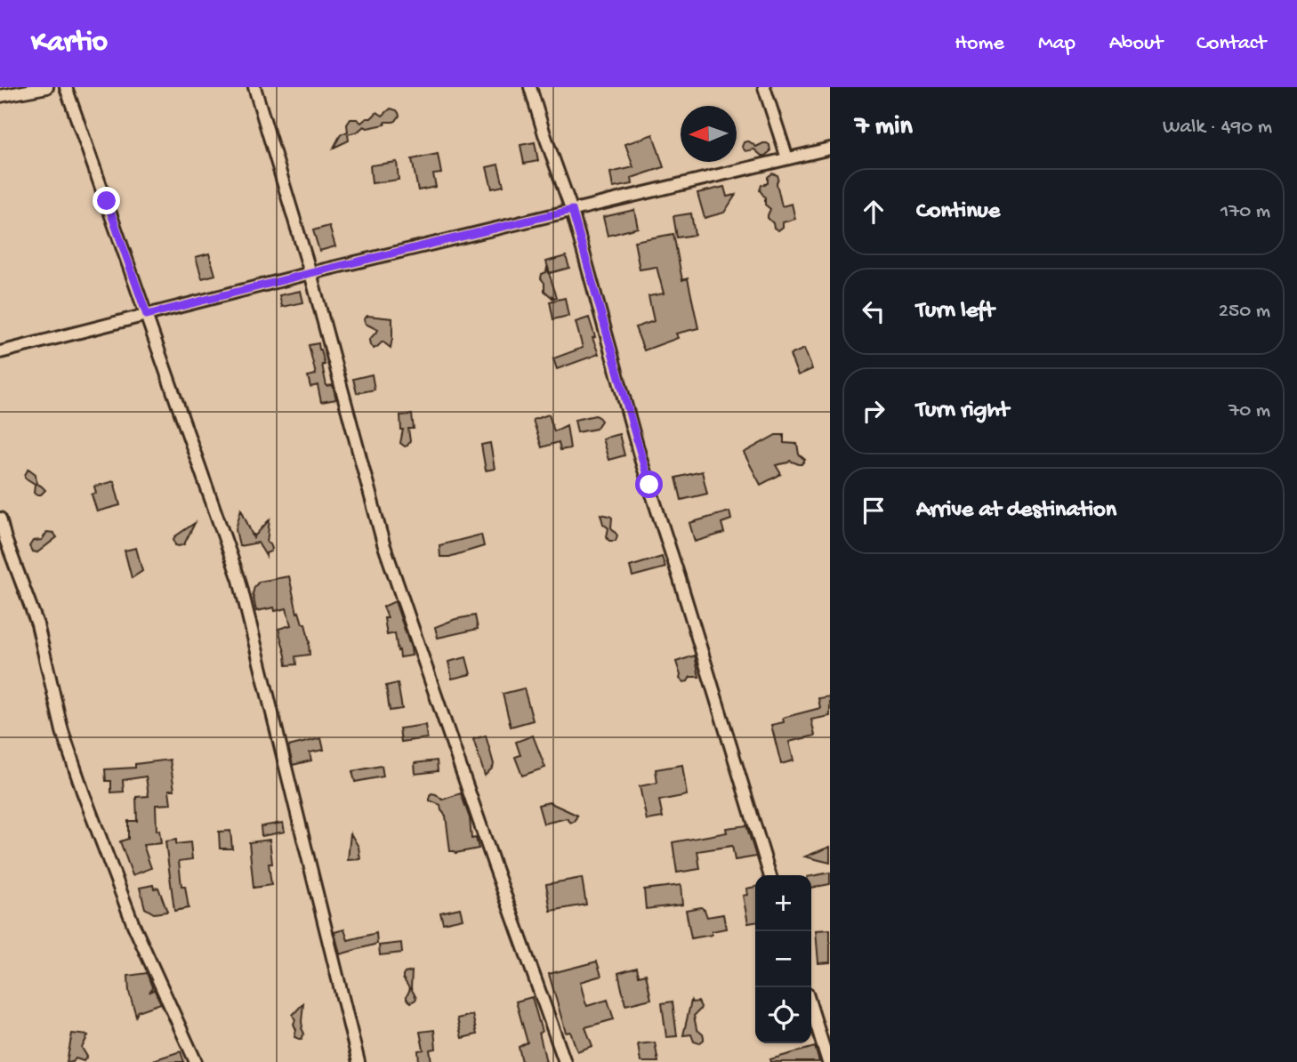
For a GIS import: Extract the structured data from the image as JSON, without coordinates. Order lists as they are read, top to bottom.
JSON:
{
  "north": "left",
  "page": {
    "header": "Kartio",
    "nav": [
      "Home",
      "Map",
      "About",
      "Contact"
    ],
    "heading": ["7 min", "Walk · 490 m"],
    "list": [
      ["Continue", "170 m"],
      ["Turn left", "250 m"],
      ["Turn right", "70 m"],
      "Arrive at destination"
    ],
    "map_buttons": ["+", "−"]
  }
}
